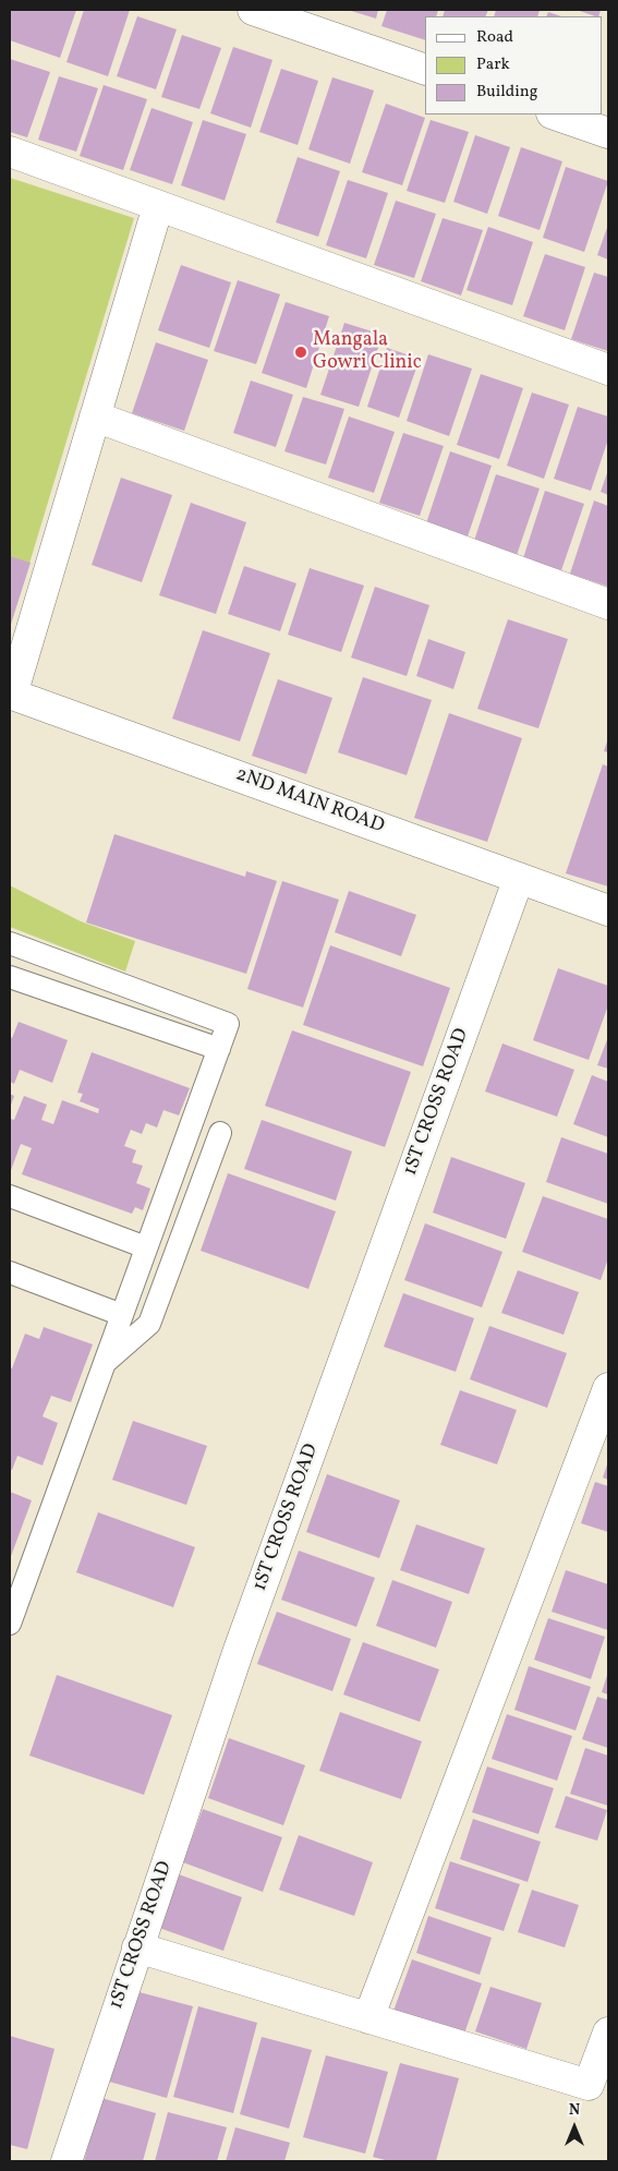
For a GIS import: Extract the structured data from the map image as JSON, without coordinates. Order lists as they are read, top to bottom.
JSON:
{
  "streets": {
    "street": ["2ND MAIN ROAD", "1ST CROSS ROAD"]
  },
  "crossings": [
    ["2ND MAIN ROAD", "1ST CROSS ROAD"]
  ],
  "places": ["Mangala Gowri Clinic"],
  "legend": ["Road", "Park", "Building"],
  "north": "top"
}
